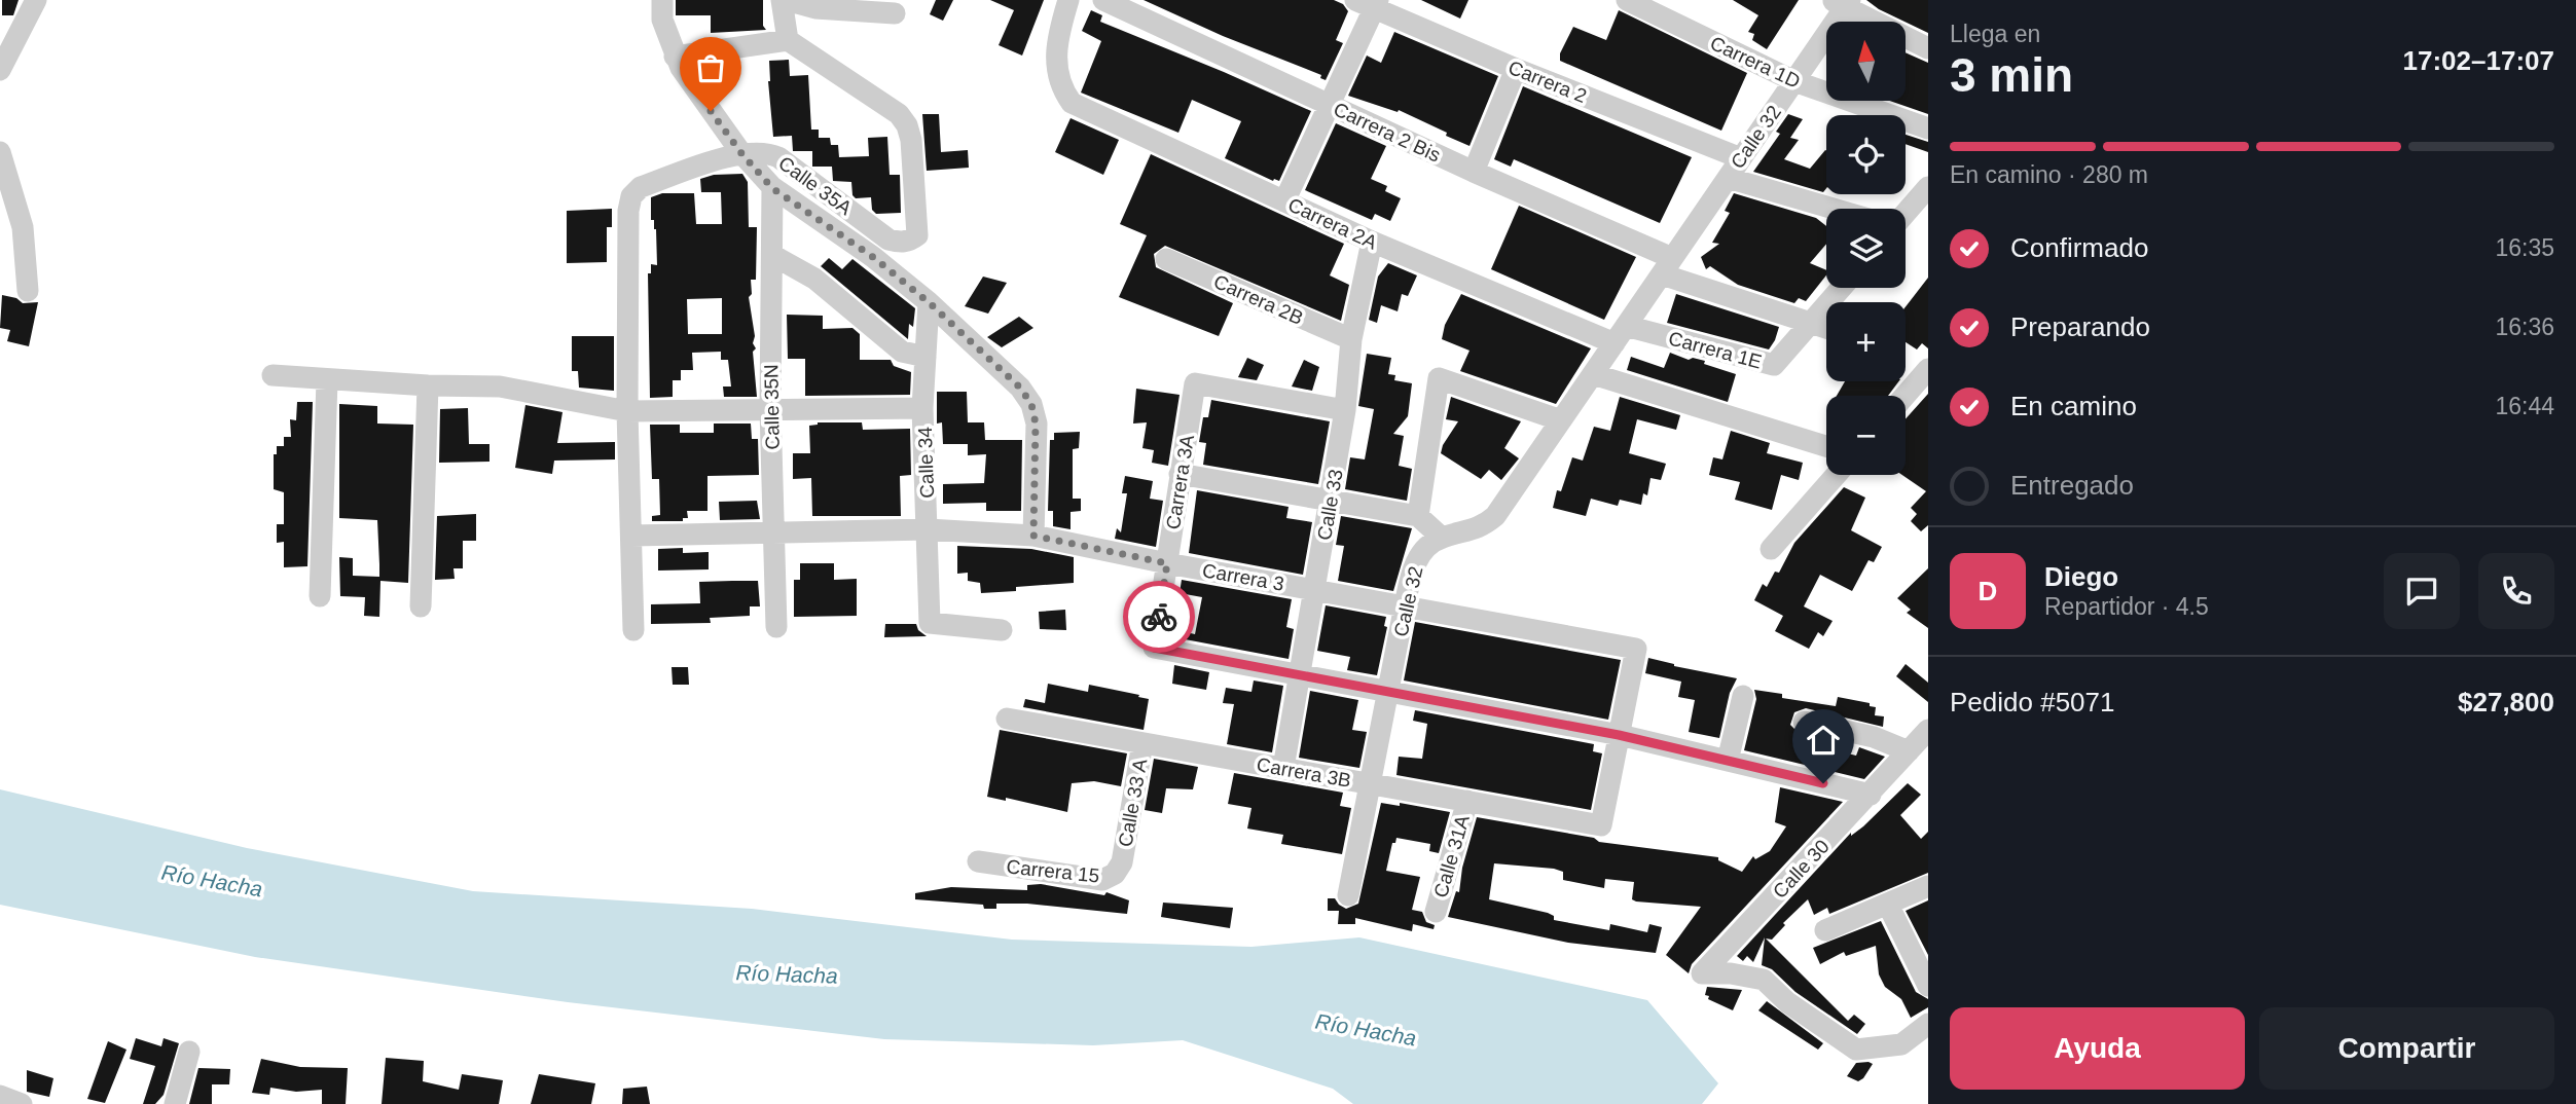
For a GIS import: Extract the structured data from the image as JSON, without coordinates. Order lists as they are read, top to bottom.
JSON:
{
  "streets": {
    "street": [
      "Carrera 1D",
      "Carrera 2",
      "Carrera 2 Bis",
      "Calle 32",
      "Calle 35A",
      "Carrera 2A",
      "Carrera 2B",
      "Carrera 1E",
      "Calle 35N",
      "Calle 34",
      "Carrera 3A",
      "Calle 33",
      "Carrera 3",
      "Carrera 3B",
      "Calle 33 A",
      "Calle 31A",
      "Calle 30",
      "Carrera 15"
    ]
  },
  "crossings": [
    ["Carrera 1D", "Calle 32"],
    ["Carrera 2", "Calle 32"],
    ["Carrera 2 Bis", "Calle 32"],
    ["Calle 32", "Carrera 2A"],
    ["Calle 32", "Carrera 1E"],
    ["Calle 32", "Carrera 3A"],
    ["Calle 32", "Carrera 3"],
    ["Calle 32", "Carrera 3B"],
    ["Calle 35A", "Carrera 3"],
    ["Carrera 2A", "Carrera 1E"],
    ["Carrera 2A", "Calle 33"],
    ["Carrera 2B", "Calle 33"],
    ["Calle 35N", "Carrera 3"],
    ["Calle 34", "Carrera 3"],
    ["Carrera 3A", "Calle 33"],
    ["Carrera 3A", "Carrera 3"],
    ["Carrera 3A", "Carrera 3B"],
    ["Carrera 3A", "Calle 30"],
    ["Calle 33", "Carrera 3"],
    ["Calle 33", "Carrera 3B"],
    ["Carrera 3", "Carrera 3B"],
    ["Carrera 3B", "Calle 33 A"],
    ["Carrera 3B", "Calle 31A"],
    ["Calle 33 A", "Carrera 15"]
  ],
  "water": ["Río Hacha"],
  "north": "top",
  "page": {
    "heading": ["3 min", "Llega en", "17:02–17:07"],
    "panel": [
      "Diego",
      "Repartidor · 4.5",
      "Pedido #5071",
      "$27,800"
    ],
    "map_buttons": ["+", "−"],
    "bar": "En camino · 280 m",
    "list": [
      ["Confirmado", "16:35"],
      ["Preparando", "16:36"],
      ["En camino", "16:44"],
      "Entregado"
    ],
    "round": "D",
    "buttons": ["Ayuda", "Compartir"]
  }
}
